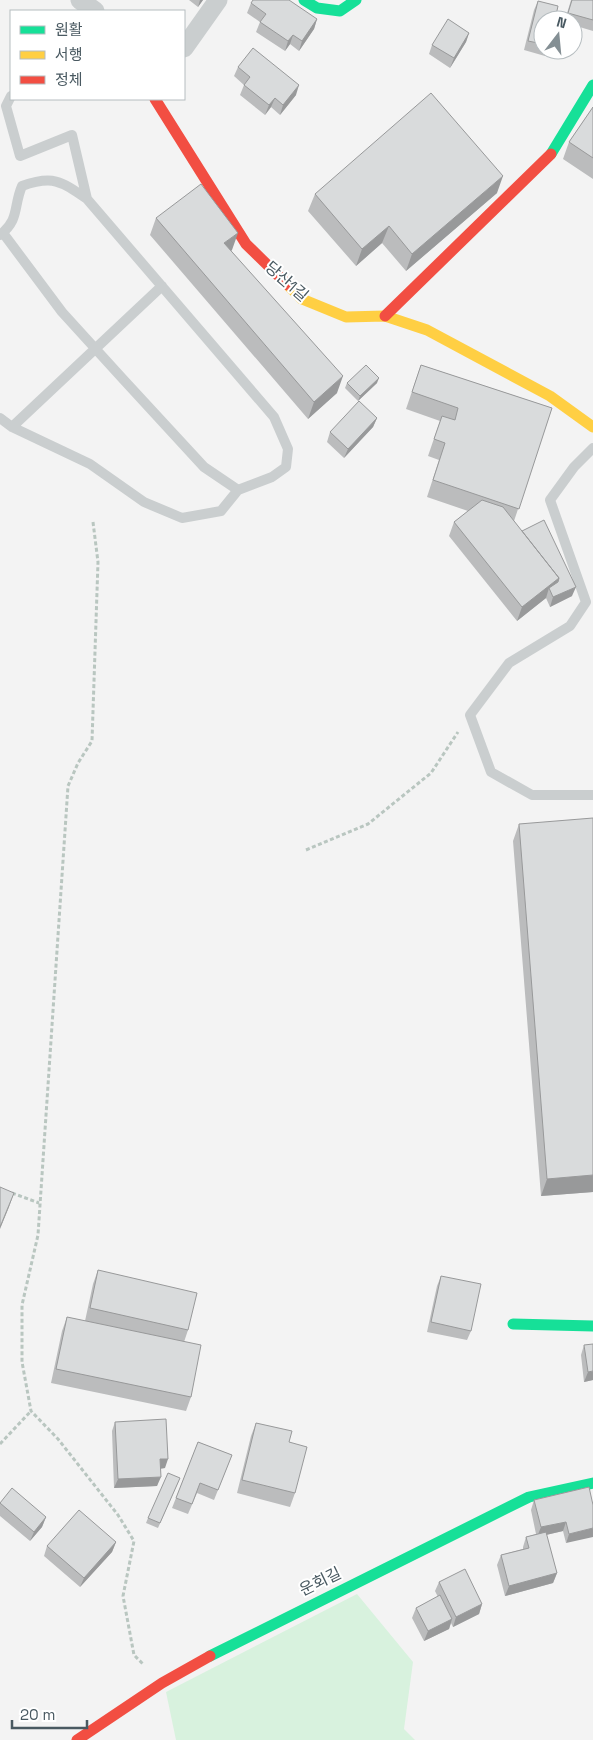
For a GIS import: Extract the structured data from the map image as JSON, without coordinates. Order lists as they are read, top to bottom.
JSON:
{
  "streets": {
    "street": ["당산1길", "운회길"]
  },
  "legend": ["원활", "서행", "정체"],
  "scale_bar": "20 m",
  "north": "top"
}
